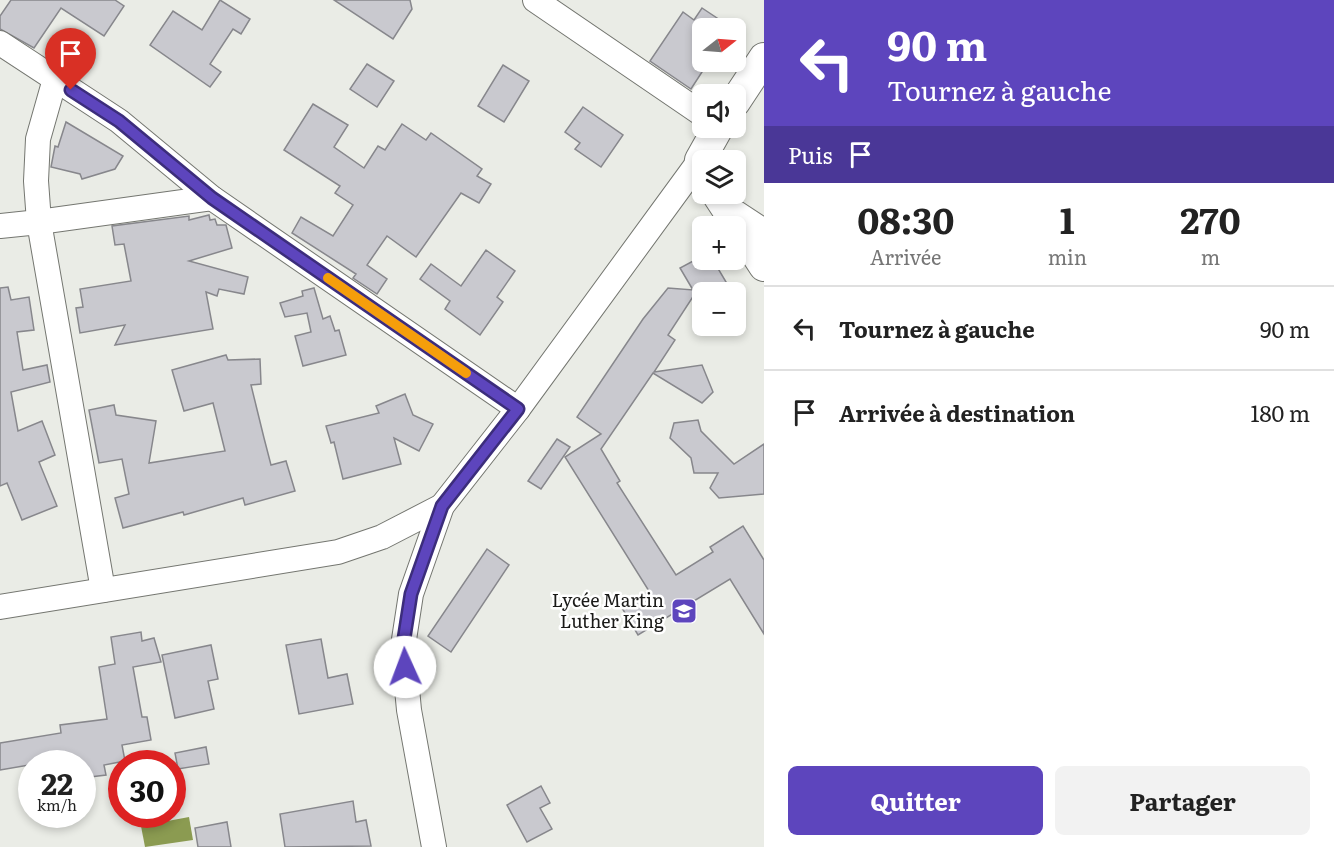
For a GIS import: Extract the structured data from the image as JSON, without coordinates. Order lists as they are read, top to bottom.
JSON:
{
  "places": {
    "school or university": ["Lycée Martin Luther King"]
  },
  "north": "right",
  "page": {
    "turn": ["90 m", "Tournez à gauche"],
    "map_buttons": ["+", "−"],
    "then": "Puis",
    "eta": [
      "08:30",
      "Arrivée",
      "1",
      "min",
      "270",
      "m"
    ],
    "list": [
      {
        "name": "Tournez à gauche",
        "value": "90 m"
      },
      {
        "name": "Arrivée à destination",
        "value": "180 m"
      }
    ],
    "speed": "22 km/h",
    "limit": "30",
    "buttons": ["Quitter", "Partager"]
  }
}
